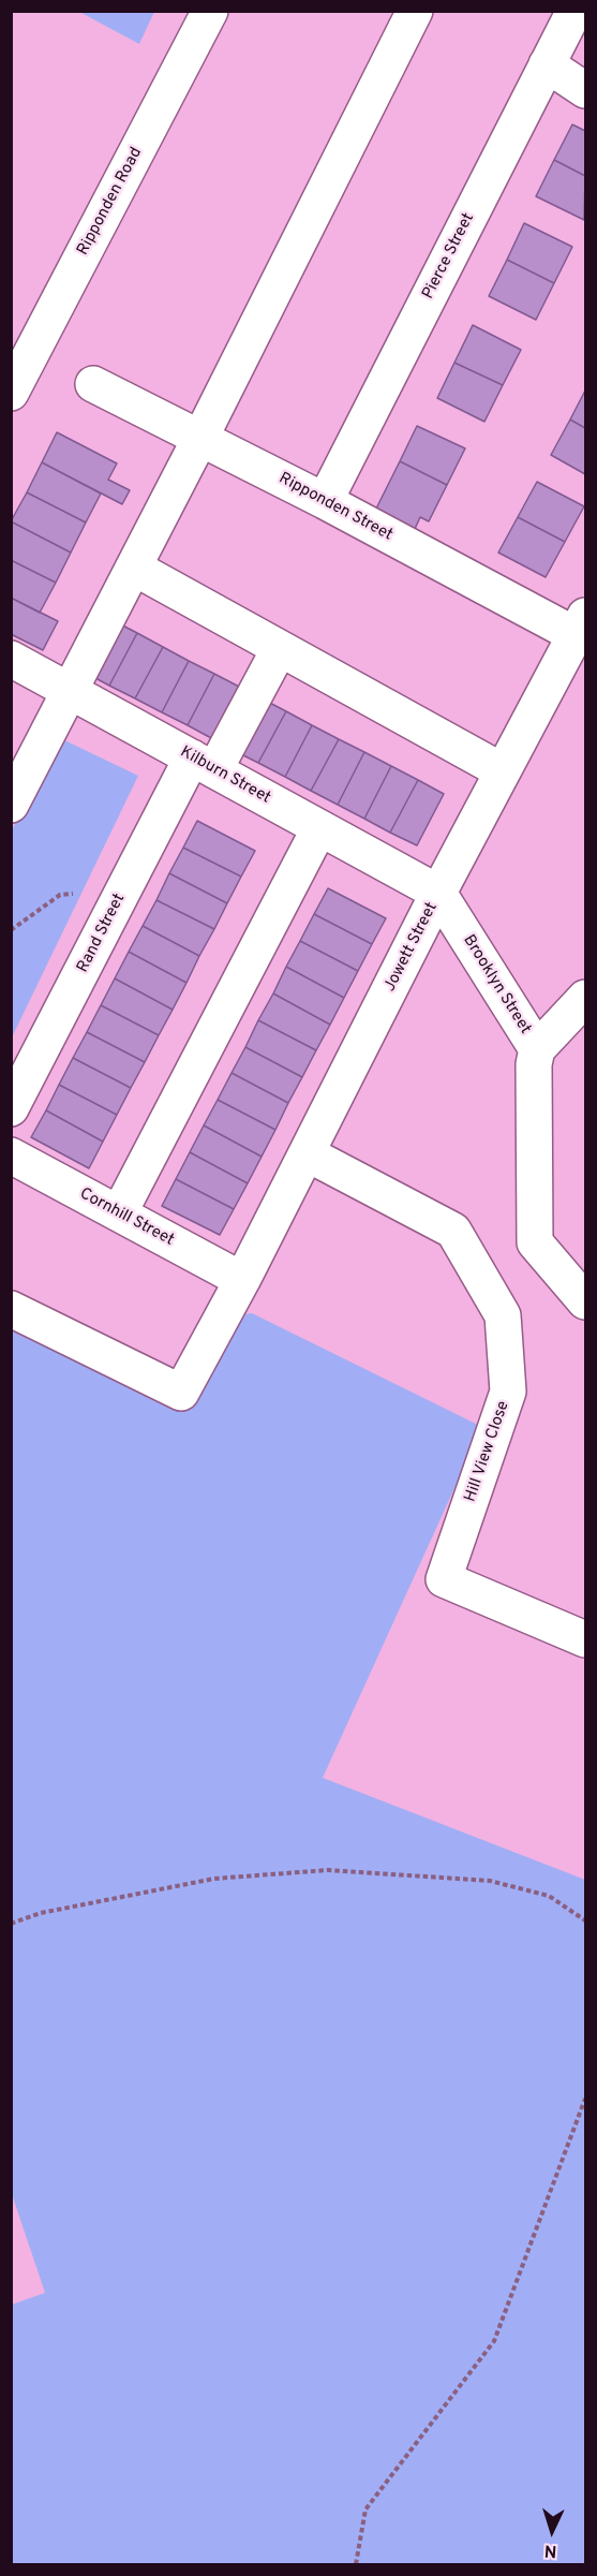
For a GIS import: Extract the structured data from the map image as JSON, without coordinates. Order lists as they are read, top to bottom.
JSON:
{
  "streets": {
    "street": [
      "Ripponden Road",
      "Pierce Street",
      "Ripponden Street",
      "Kilburn Street",
      "Rand Street",
      "Jowett Street",
      "Brooklyn Street",
      "Cornhill Street",
      "Hill View Close"
    ]
  },
  "crossings": [
    ["Pierce Street", "Ripponden Street"],
    ["Ripponden Street", "Jowett Street"],
    ["Kilburn Street", "Rand Street"],
    ["Kilburn Street", "Jowett Street"],
    ["Kilburn Street", "Brooklyn Street"],
    ["Jowett Street", "Brooklyn Street"],
    ["Jowett Street", "Cornhill Street"],
    ["Jowett Street", "Hill View Close"]
  ],
  "north": "bottom"
}
